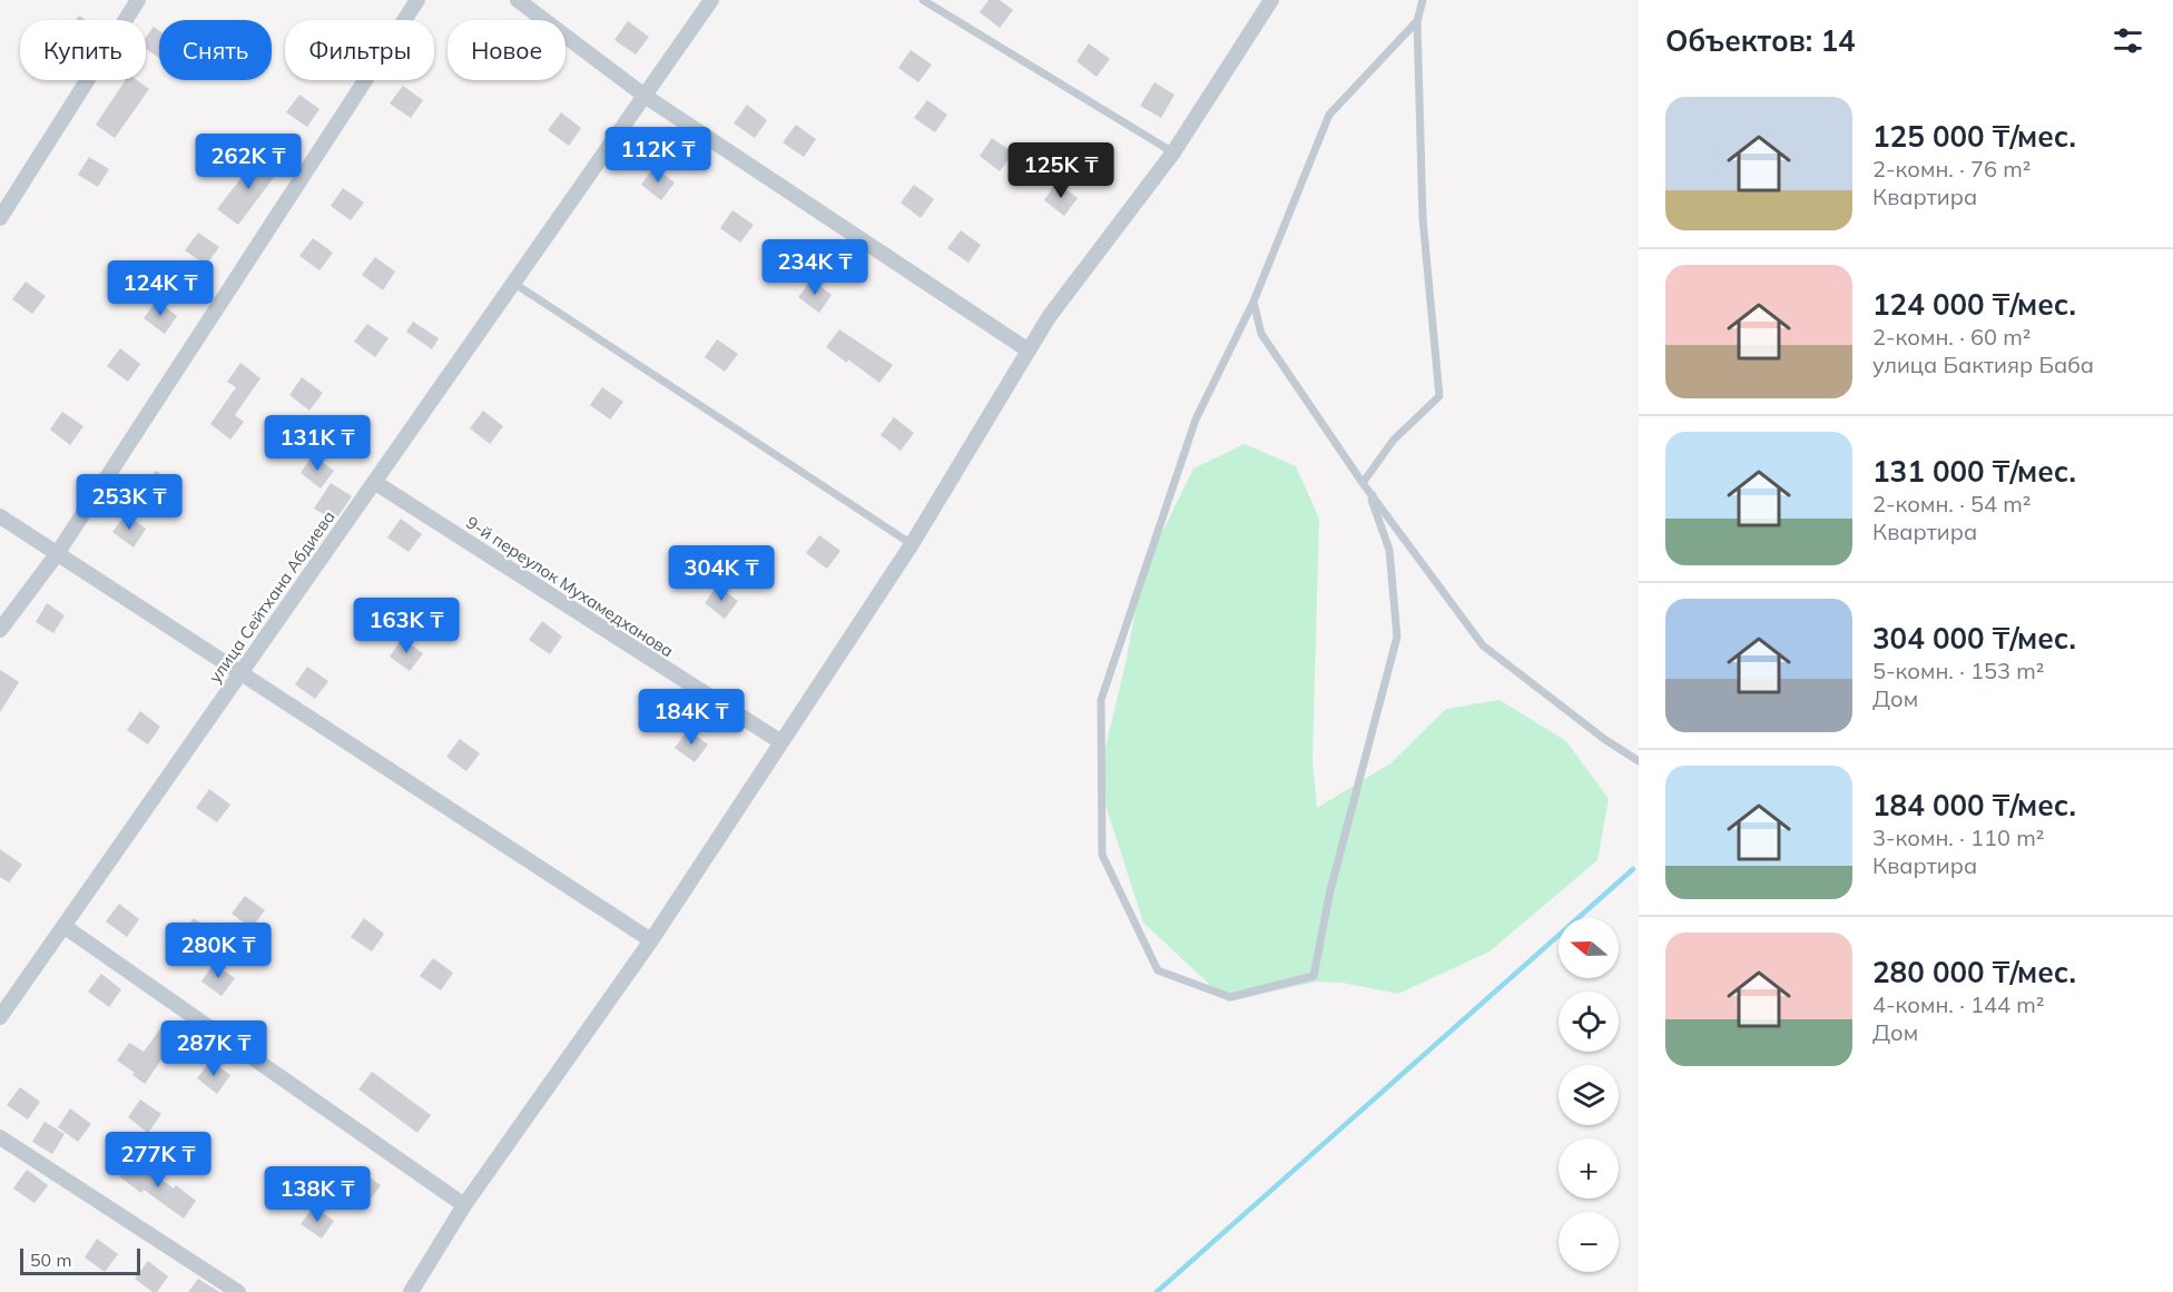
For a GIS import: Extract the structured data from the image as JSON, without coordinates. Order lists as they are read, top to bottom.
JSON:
{
  "streets": {
    "street": ["9-й переулок Мухамедханова", "улица Сейтхана Абдиева"]
  },
  "crossings": [
    ["9-й переулок Мухамедханова", "улица Сейтхана Абдиева"]
  ],
  "scale_bar": "50 m",
  "north": "left",
  "page": {
    "heading": "Объектов: 14",
    "chip": [
      "Купить",
      "Снять",
      "Фильтры",
      "Новое"
    ],
    "list": [
      {
        "name": "125 000 ₸/мес.",
        "note": "2-комн. · 76 m² · Квартира"
      },
      {
        "name": "124 000 ₸/мес.",
        "note": "2-комн. · 60 m² · улица Бактияр Баба"
      },
      {
        "name": "131 000 ₸/мес.",
        "note": "2-комн. · 54 m² · Квартира"
      },
      {
        "name": "304 000 ₸/мес.",
        "note": "5-комн. · 153 m² · Дом"
      },
      {
        "name": "184 000 ₸/мес.",
        "note": "3-комн. · 110 m² · Квартира"
      },
      {
        "name": "280 000 ₸/мес.",
        "note": "4-комн. · 144 m² · Дом"
      }
    ],
    "price": [
      "112K ₸",
      "262K ₸",
      "125K ₸",
      "234K ₸",
      "124K ₸",
      "131K ₸",
      "253K ₸",
      "304K ₸",
      "163K ₸",
      "184K ₸",
      "280K ₸",
      "287K ₸",
      "277K ₸",
      "138K ₸"
    ],
    "map_buttons": ["+", "−"],
    "scale": "50 m"
  }
}
